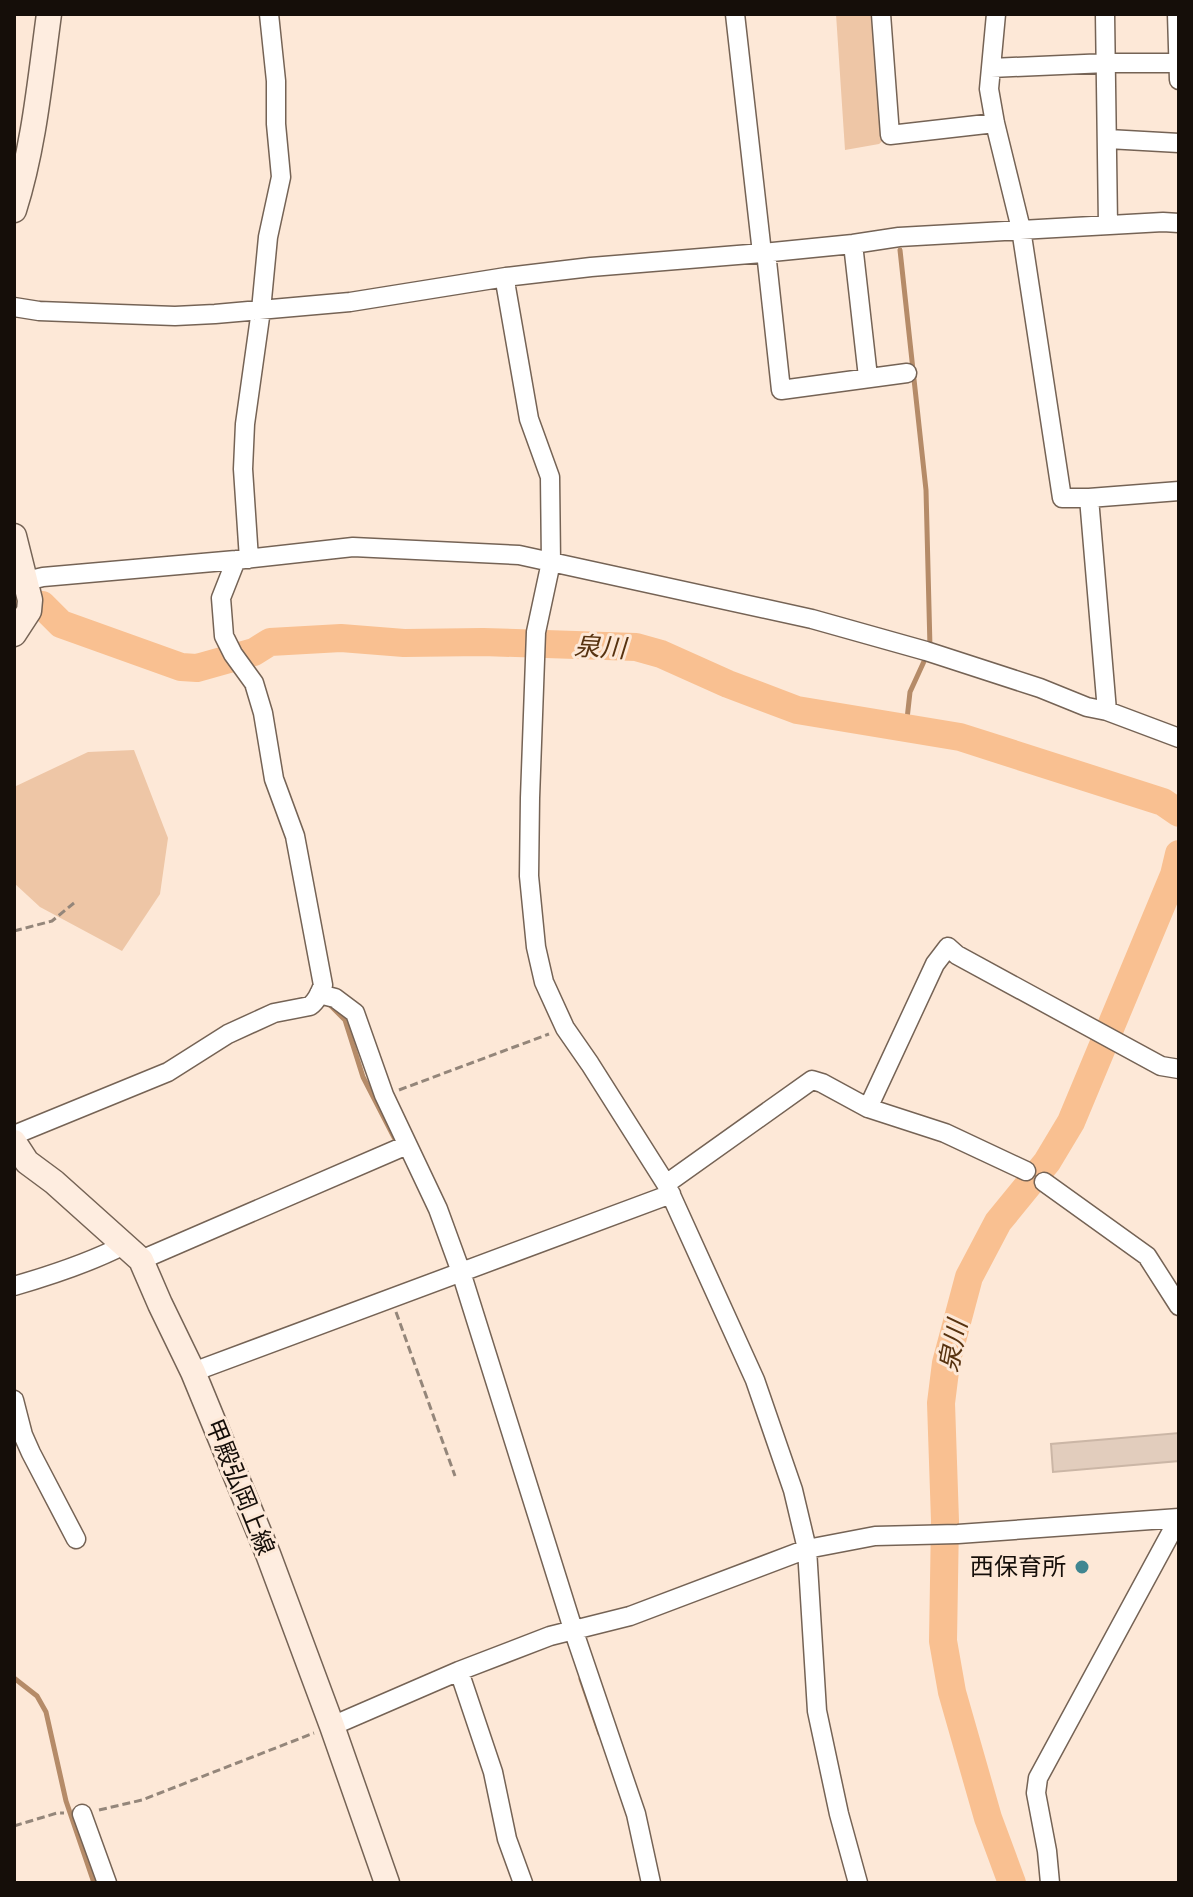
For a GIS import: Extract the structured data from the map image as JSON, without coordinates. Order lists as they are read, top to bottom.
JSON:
{
  "streets": {
    "main road": ["甲殿弘岡上線"]
  },
  "water": ["泉川"],
  "places": ["西保育所"]
}
